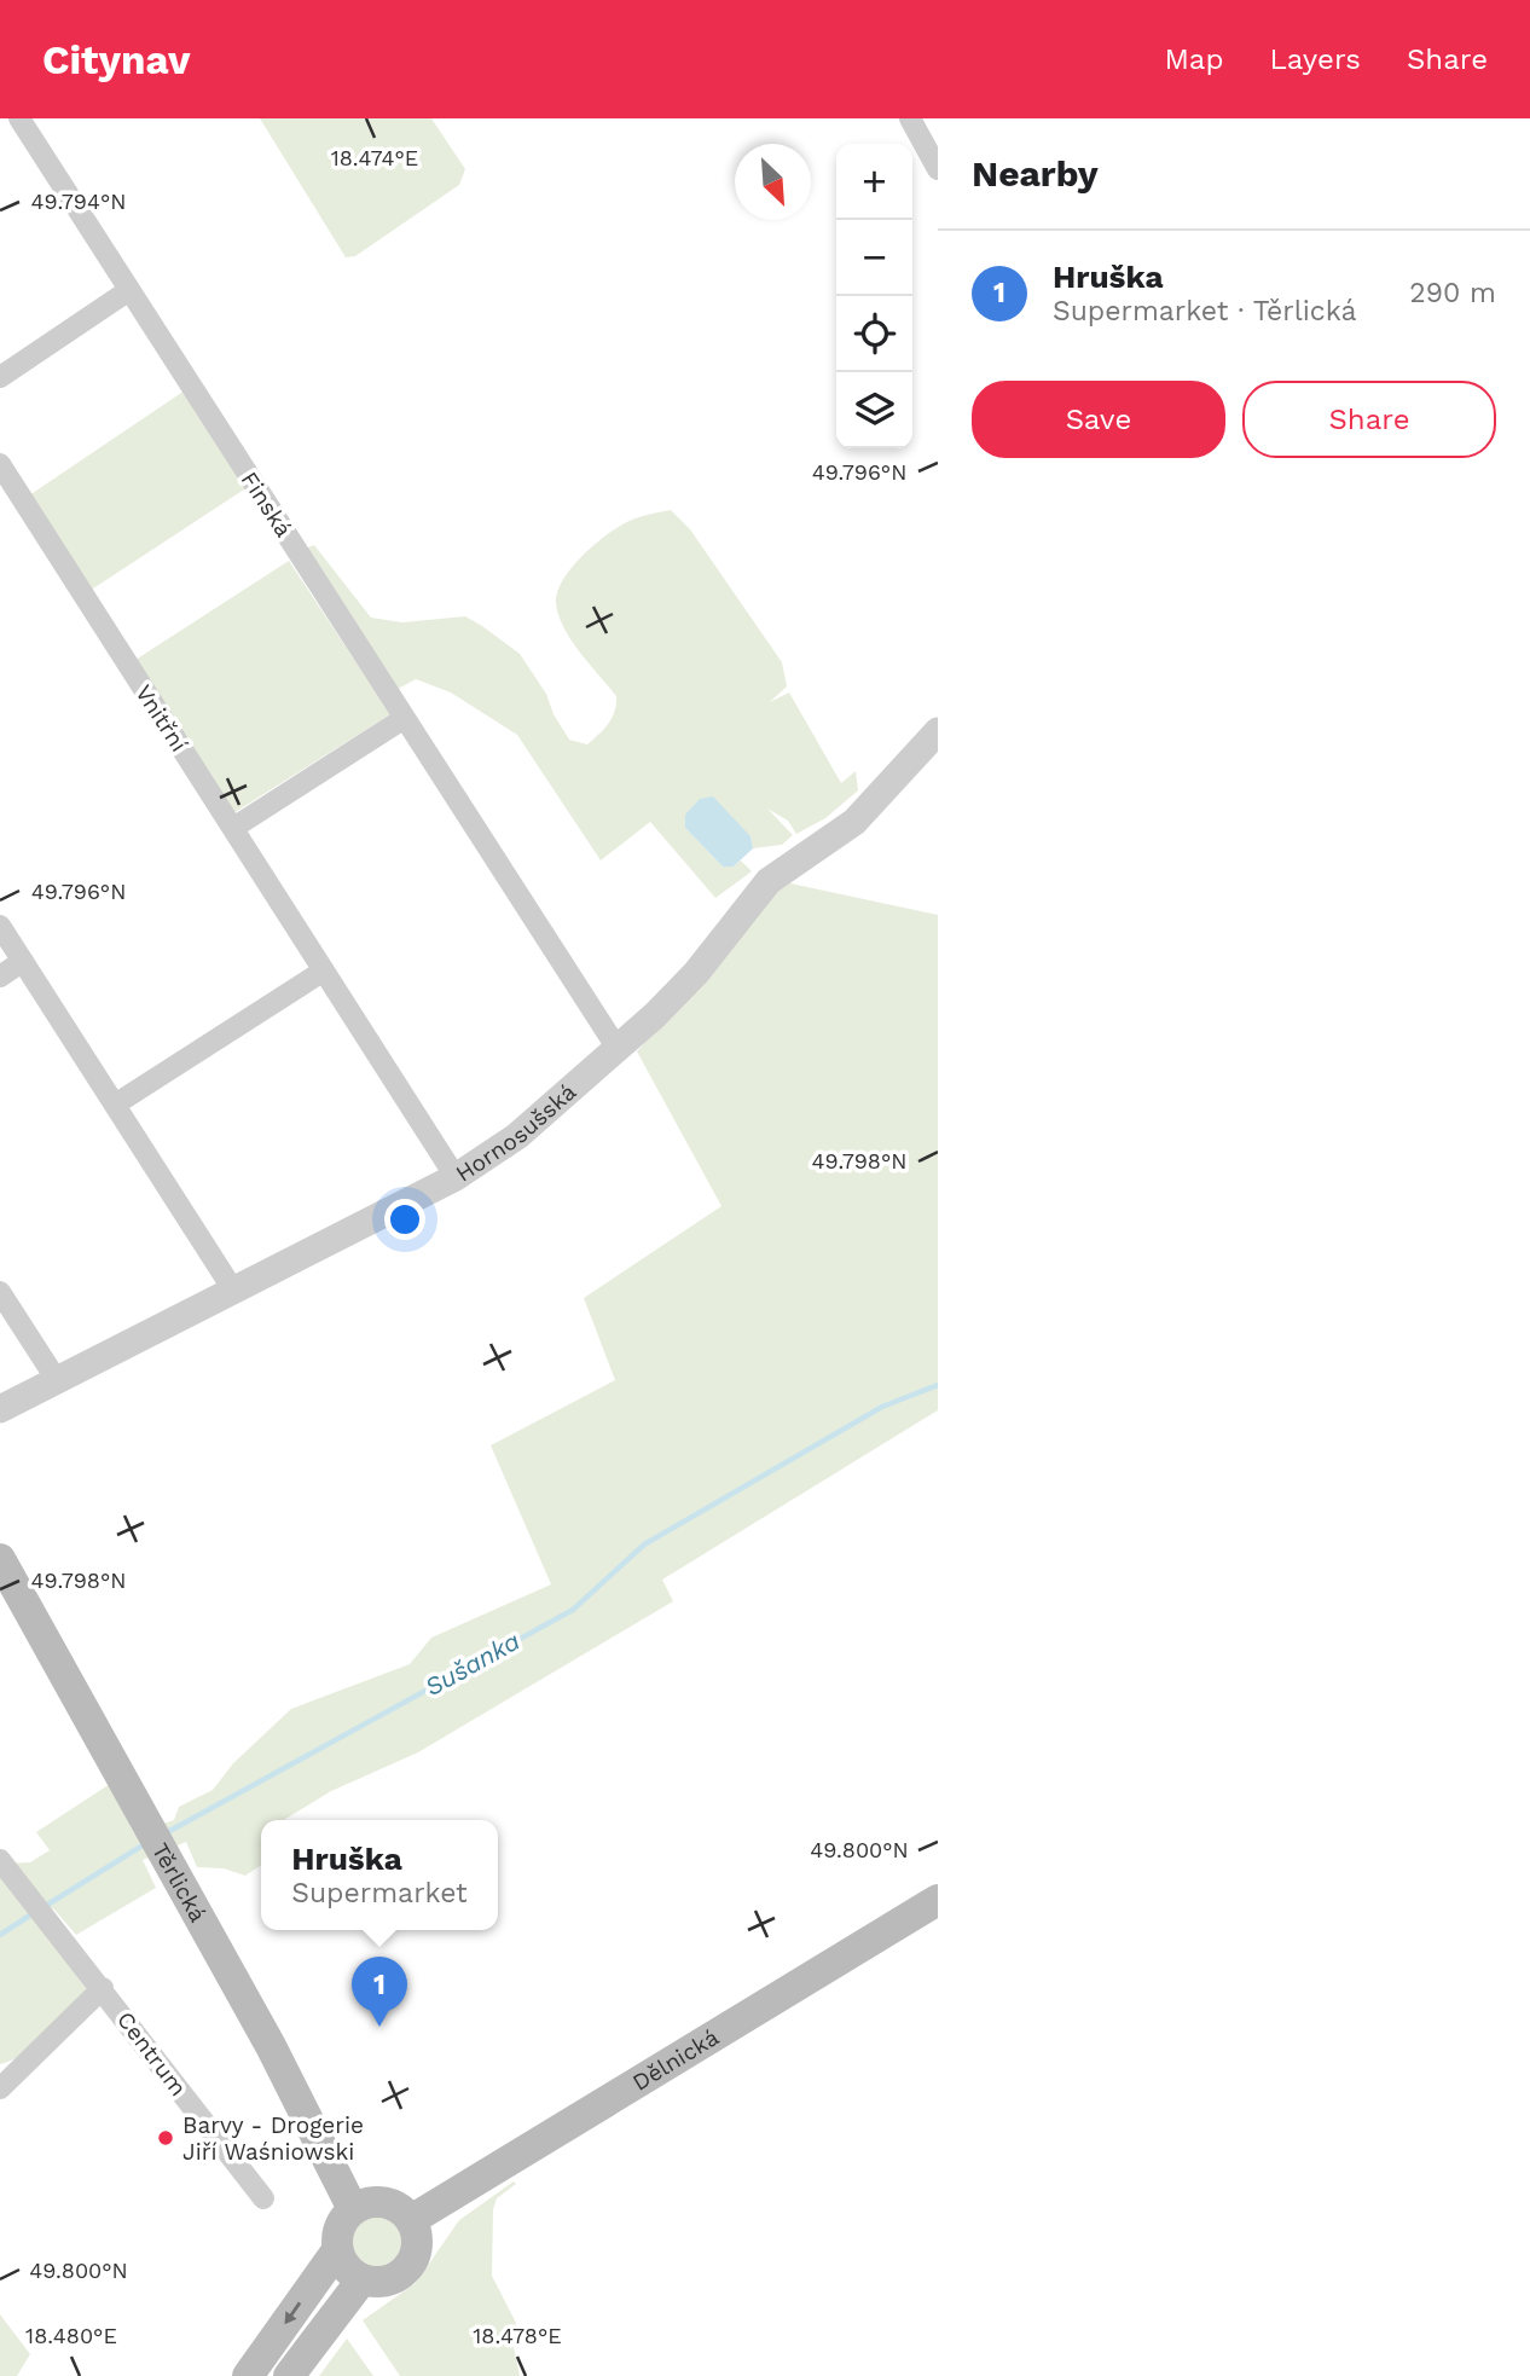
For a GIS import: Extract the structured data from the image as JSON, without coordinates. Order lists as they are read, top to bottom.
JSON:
{
  "streets": {
    "main road": ["Těrlická", "Dělnická"],
    "street": [
      "Finská",
      "Vnitřní",
      "Hornosušská",
      "Centrum"
    ]
  },
  "crossings": [
    ["Finská", "Hornosušská"],
    ["Vnitřní", "Hornosušská"],
    ["Těrlická", "Dělnická"]
  ],
  "water": ["Sušanka"],
  "places": ["Barvy - Drogerie Jiří Waśniowski"],
  "north": "bottom right",
  "page": {
    "header": "Citynav",
    "nav": ["Map", "Layers", "Share"],
    "heading": "Nearby",
    "map_buttons": ["+", "−"],
    "list": [
      {
        "mark": "1",
        "name": "Hruška",
        "note": "Supermarket · Těrlická",
        "value": "290 m"
      }
    ],
    "buttons": ["Save", "Share"],
    "popup": ["Hruška", "Supermarket"],
    "pins": "1"
  },
  "coordinates": [
    "18.474°E",
    "49.794°N",
    "49.796°N",
    "49.798°N",
    "49.800°N",
    "18.480°E",
    "18.478°E"
  ]
}
